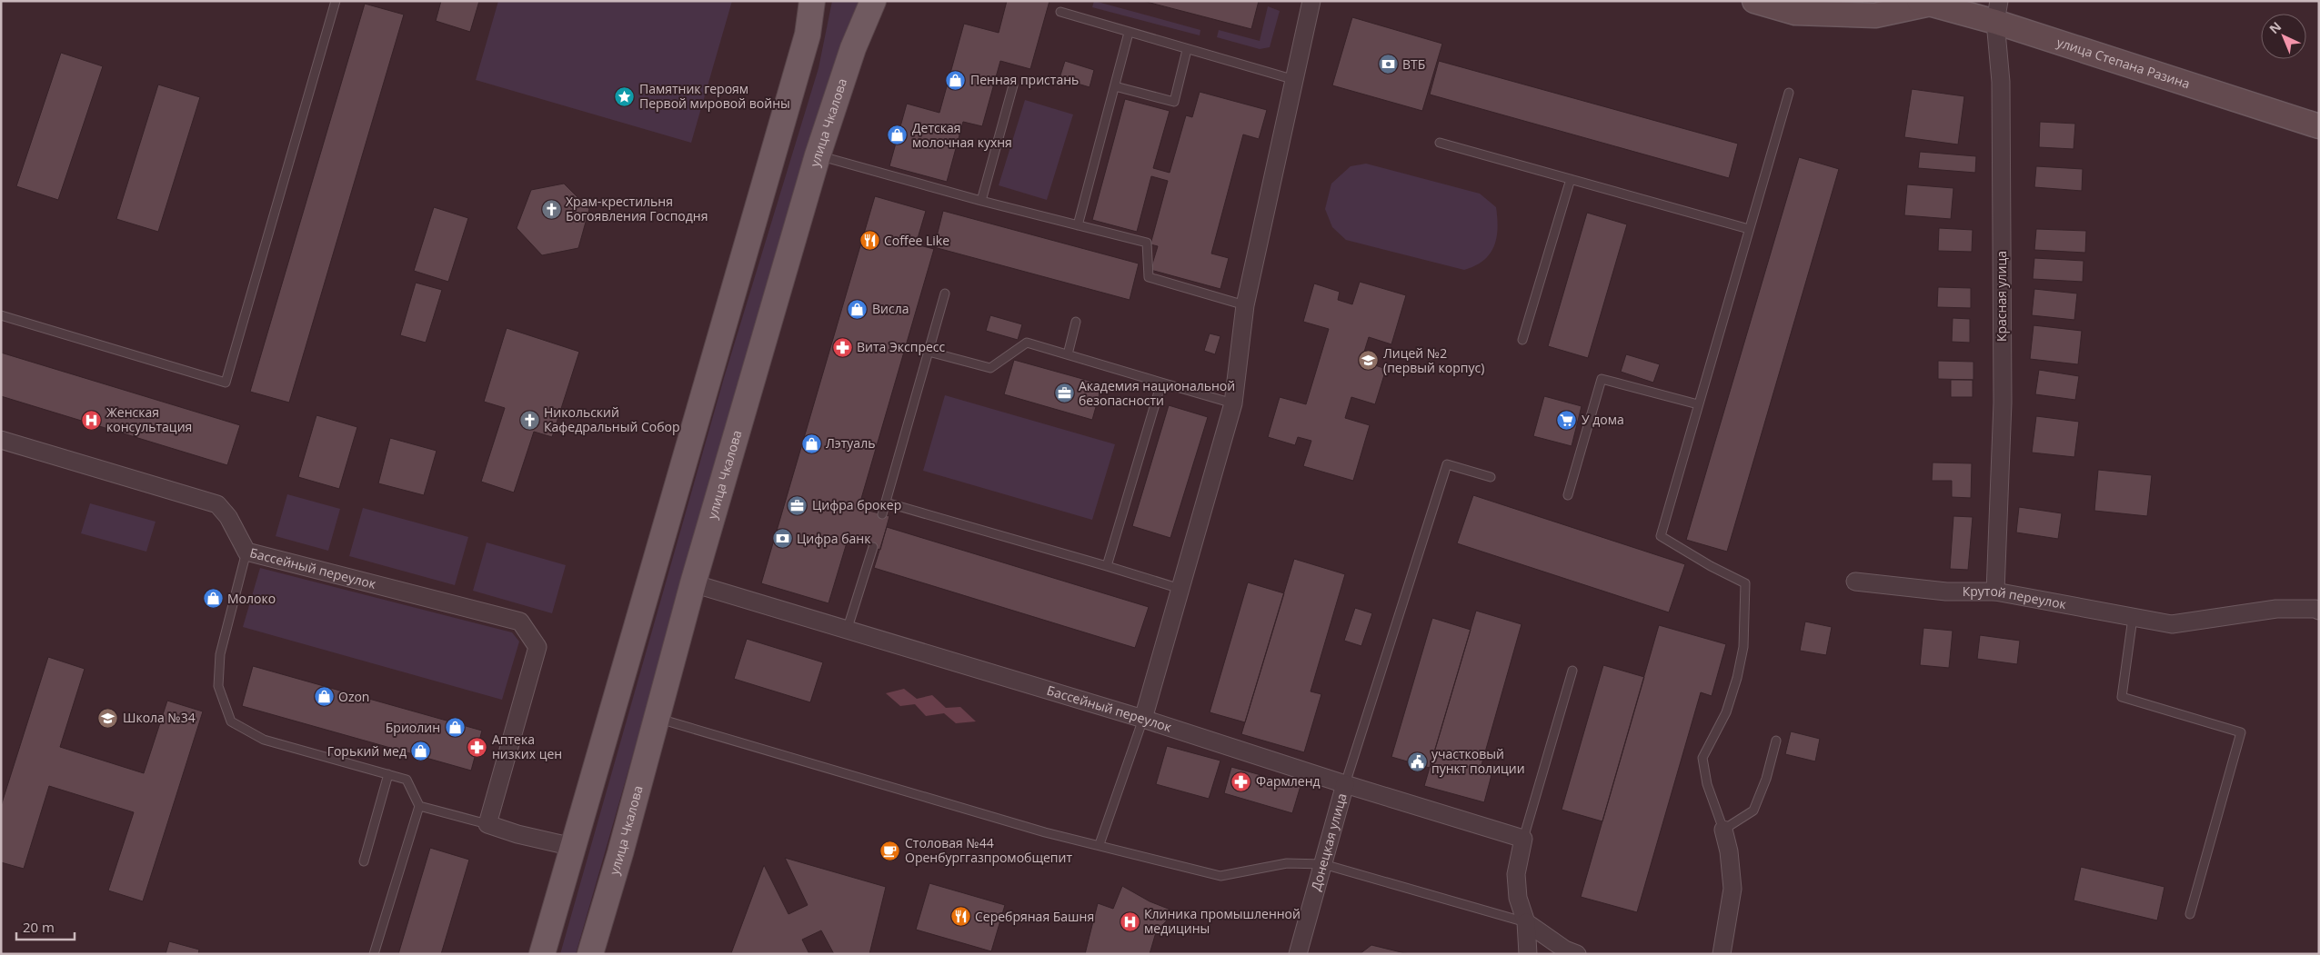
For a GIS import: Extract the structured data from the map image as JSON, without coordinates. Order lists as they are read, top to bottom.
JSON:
{
  "streets": {
    "main road": ["улица Степана Разина", "улица Чкалова"],
    "street": [
      "Красная улица",
      "Бассейный переулок",
      "Крутой переулок",
      "Донецкая улица"
    ]
  },
  "crossings": [
    ["улица Степана Разина", "Красная улица"],
    ["улица Чкалова", "Бассейный переулок"],
    ["Красная улица", "Крутой переулок"],
    ["Бассейный переулок", "Донецкая улица"]
  ],
  "places": {
    "bank": ["ВТБ", "Цифра банк"],
    "shop": [
      "Пенная пристань",
      "Детская молочная кухня",
      "Висла",
      "Лэтуаль",
      "Молоко",
      "Ozon",
      "Бриолин",
      "Горький мед"
    ],
    "place": ["Памятник героям Первой мировой войны"],
    "church": ["Храм-крестильня Богоявления Господня", "Никольский Кафедральный Собор"],
    "restaurant": ["Coffee Like", "Серебряная Башня"],
    "pharmacy": ["Вита Экспресс", "Аптека низких цен", "Фармленд"],
    "school or university": ["Лицей №2 (первый корпус)", "Школа №34"],
    "office": ["Академия национальной безопасности", "Цифра брокер"],
    "hospital": ["Женская консультация", "Клиника промышленной медицины"],
    "supermarket": ["У дома"],
    "public building": ["участковый пункт полиции"],
    "cafe": ["Столовая №44 Оренбурггазпромобщепит"]
  },
  "scale_bar": "20 m",
  "north": "top left"
}
